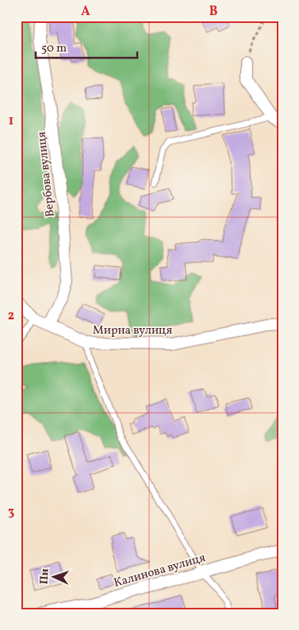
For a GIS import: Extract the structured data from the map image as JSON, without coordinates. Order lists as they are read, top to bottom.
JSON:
{
  "streets": {
    "street": ["Вербова вулиця", "Мирна вулиця", "Калинова вулиця"]
  },
  "crossings": [
    ["Вербова вулиця", "Мирна вулиця"]
  ],
  "scale_bar": "50 m",
  "north": "left",
  "grid": {
    "columns": ["A", "B"],
    "rows": ["1", "2", "3"]
  }
}
